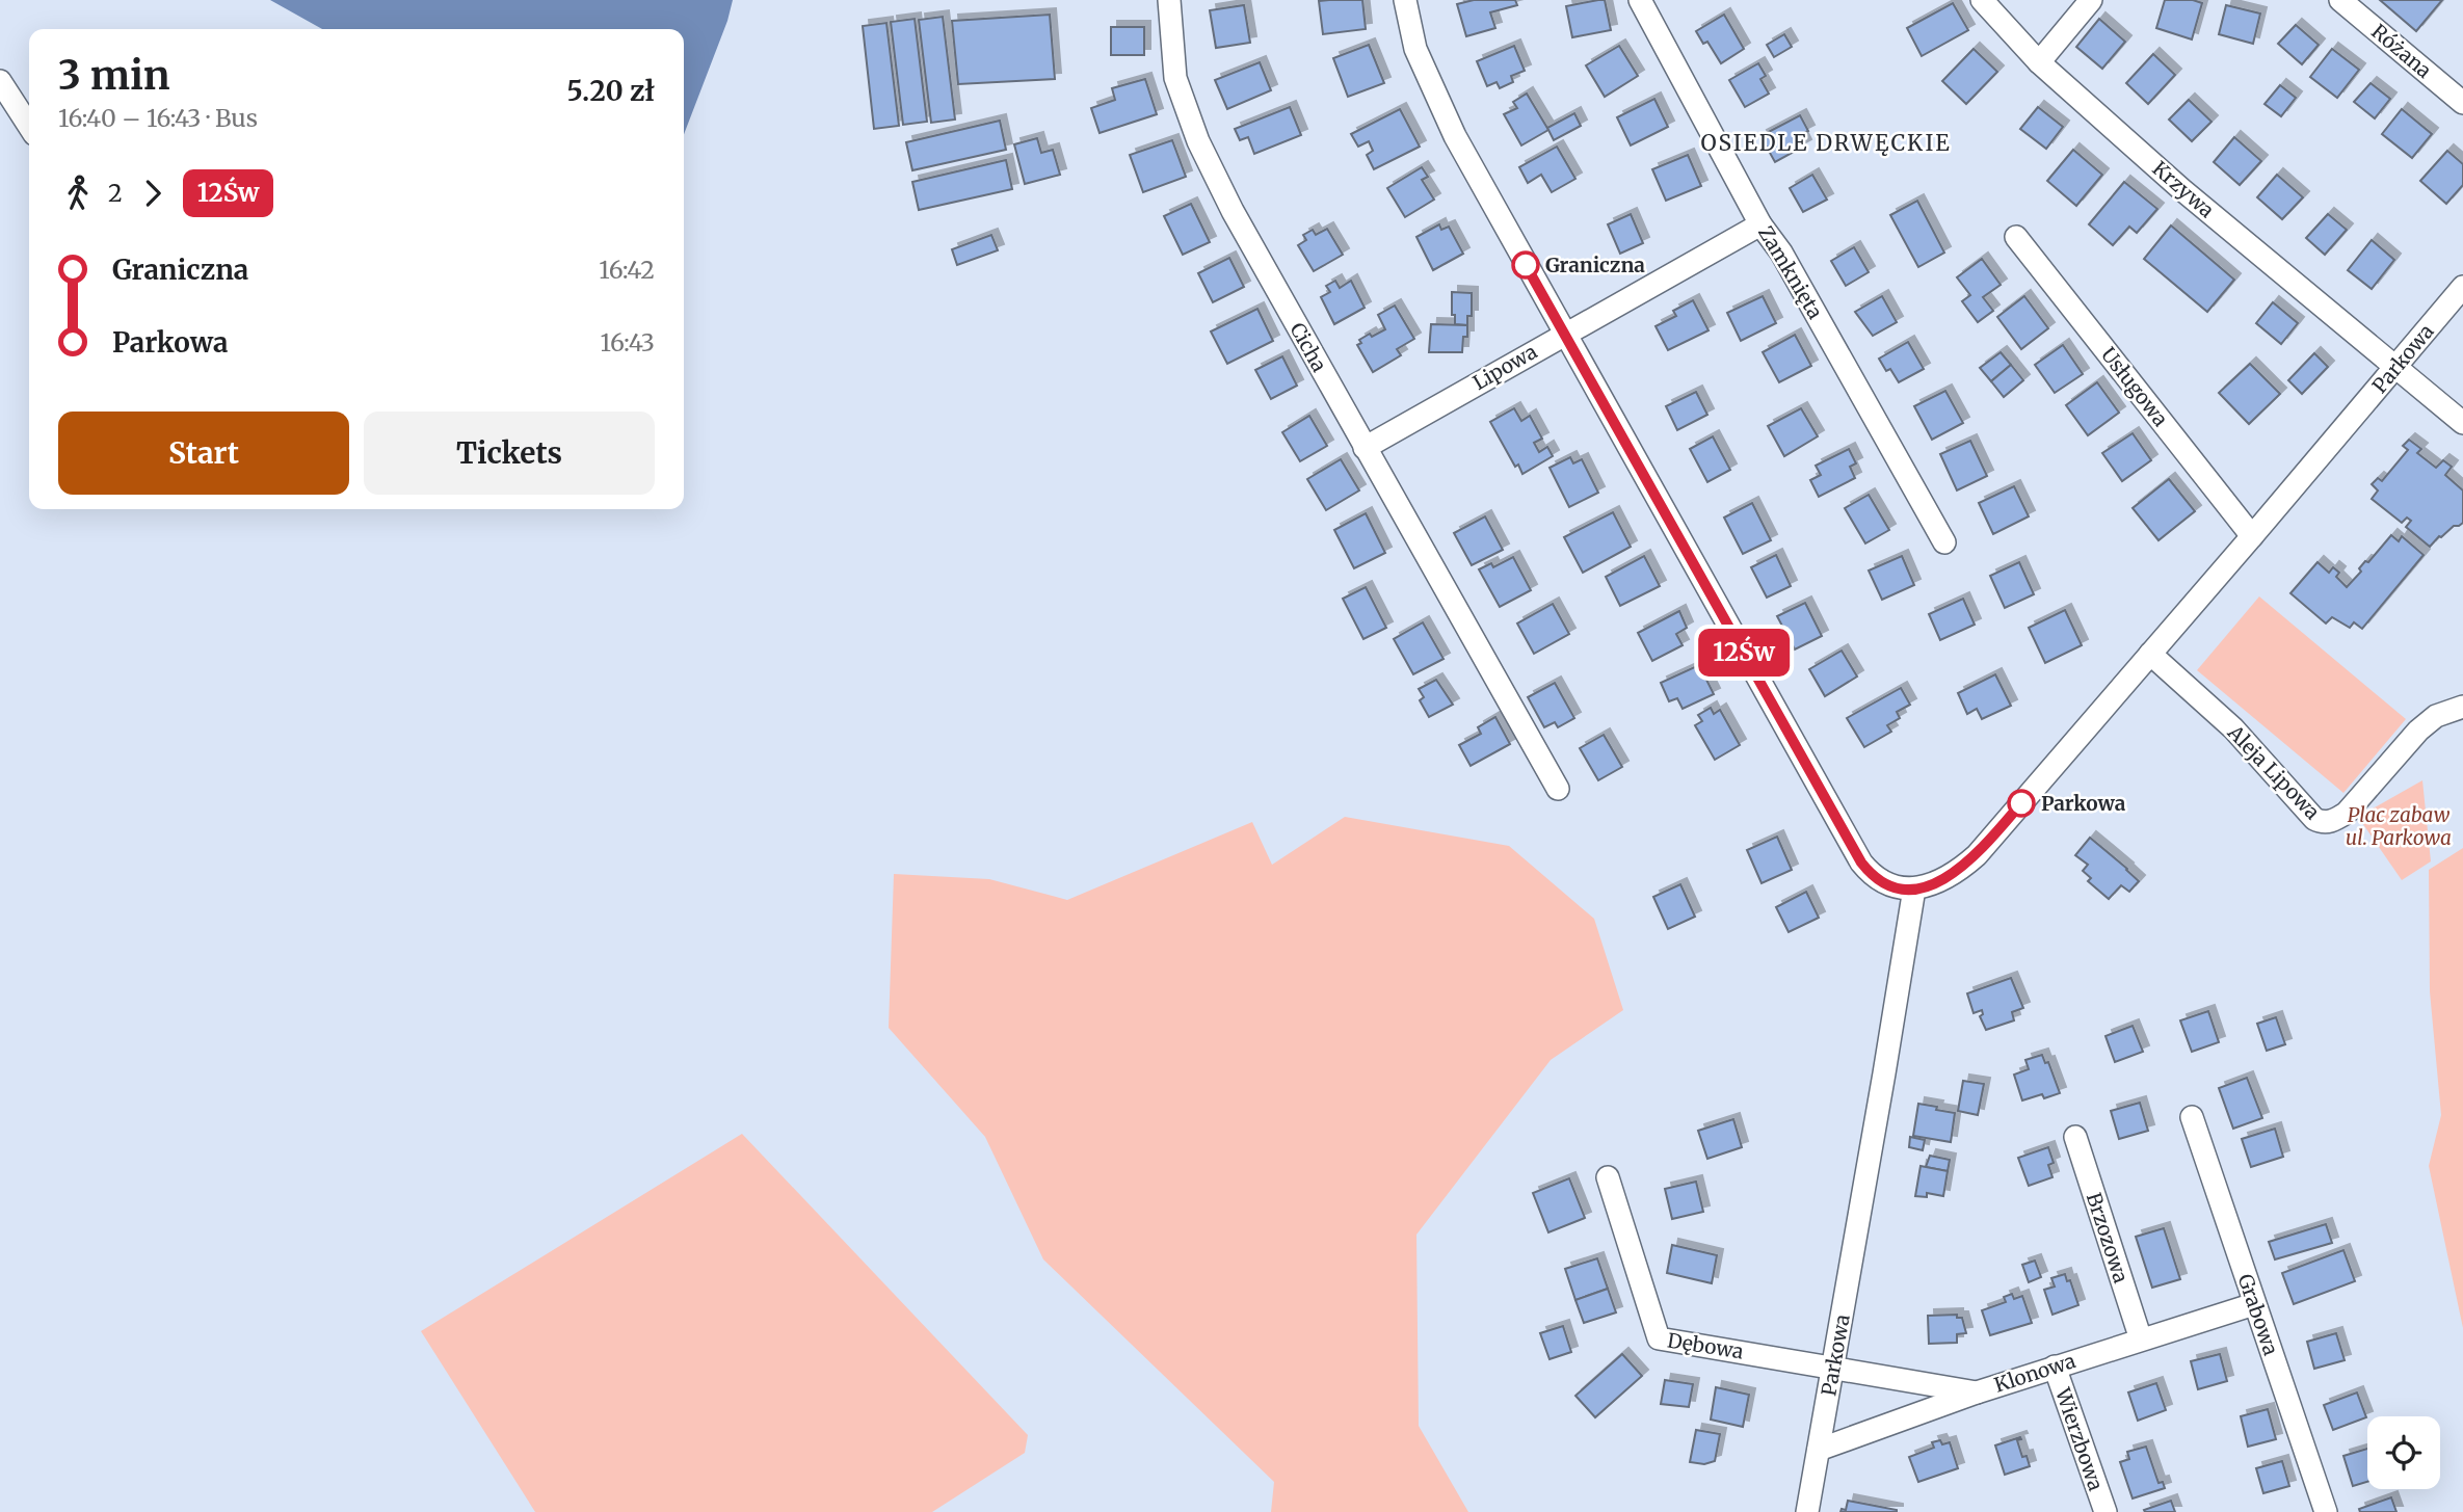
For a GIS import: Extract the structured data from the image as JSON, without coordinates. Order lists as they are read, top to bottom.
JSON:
{
  "streets": {
    "street": [
      "Różana",
      "Krzywa",
      "Zamknięta",
      "Cicha",
      "Parkowa",
      "Lipowa",
      "Usługowa",
      "Aleja Lipowa",
      "Brzozowa",
      "Grabowa",
      "Dębowa",
      "Klonowa",
      "Wierzbowa"
    ]
  },
  "crossings": [
    ["Krzywa", "Parkowa"],
    ["Zamknięta", "Lipowa"],
    ["Cicha", "Lipowa"],
    ["Parkowa", "Usługowa"],
    ["Parkowa", "Aleja Lipowa"],
    ["Parkowa", "Dębowa"],
    ["Parkowa", "Klonowa"],
    ["Brzozowa", "Klonowa"],
    ["Grabowa", "Klonowa"],
    ["Klonowa", "Wierzbowa"]
  ],
  "districts": ["OSIEDLE DRWĘCKIE"],
  "parks": ["Plac zabaw ul. Parkowa"],
  "places": ["Graniczna", "Parkowa"],
  "lines": ["bus line 12Św"],
  "page": {
    "on_map": "12Św",
    "heading": ["3 min", "16:40 – 16:43 · Bus", "5.20 zł"],
    "legs": ["2", "12Św"],
    "list": [
      {
        "name": "Graniczna",
        "value": "16:42"
      },
      {
        "name": "Parkowa",
        "value": "16:43"
      }
    ],
    "buttons": ["Start", "Tickets"]
  }
}
